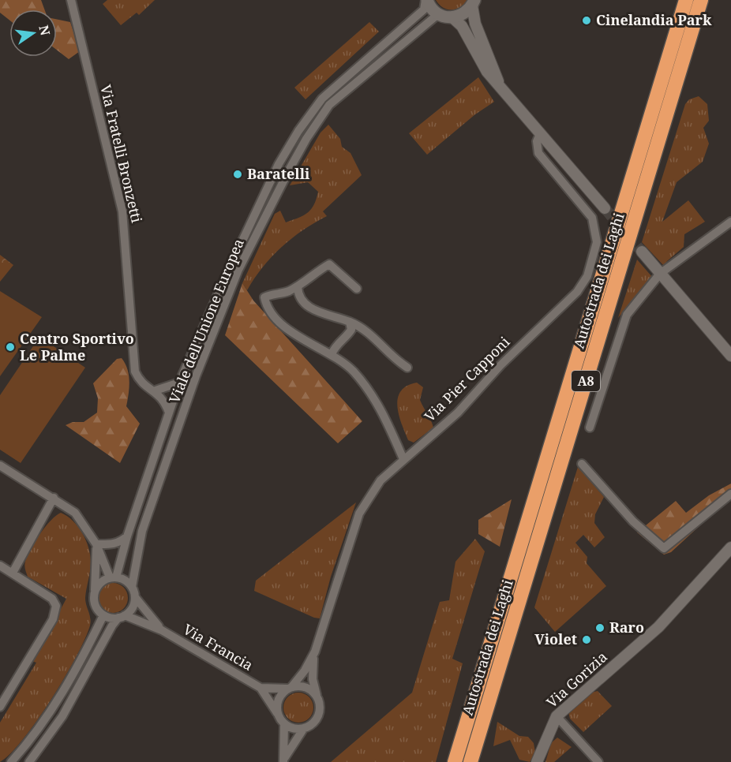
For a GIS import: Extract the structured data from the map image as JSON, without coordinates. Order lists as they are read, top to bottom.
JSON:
{
  "streets": {
    "highway": ["Autostrada dei Laghi", "A8"],
    "street": [
      "Via Fratelli Bronzetti",
      "Viale dell'Unione Europea",
      "Via Pier Capponi",
      "Via Francia",
      "Via Gorizia"
    ]
  },
  "crossings": [
    ["Via Fratelli Bronzetti", "Viale dell'Unione Europea"],
    ["Viale dell'Unione Europea", "Via Francia"],
    ["Via Pier Capponi", "Via Francia"]
  ],
  "places": [
    "Cinelandia Park",
    "Baratelli",
    "Centro Sportivo Le Palme",
    "Raro",
    "Violet"
  ],
  "north": "right"
}
